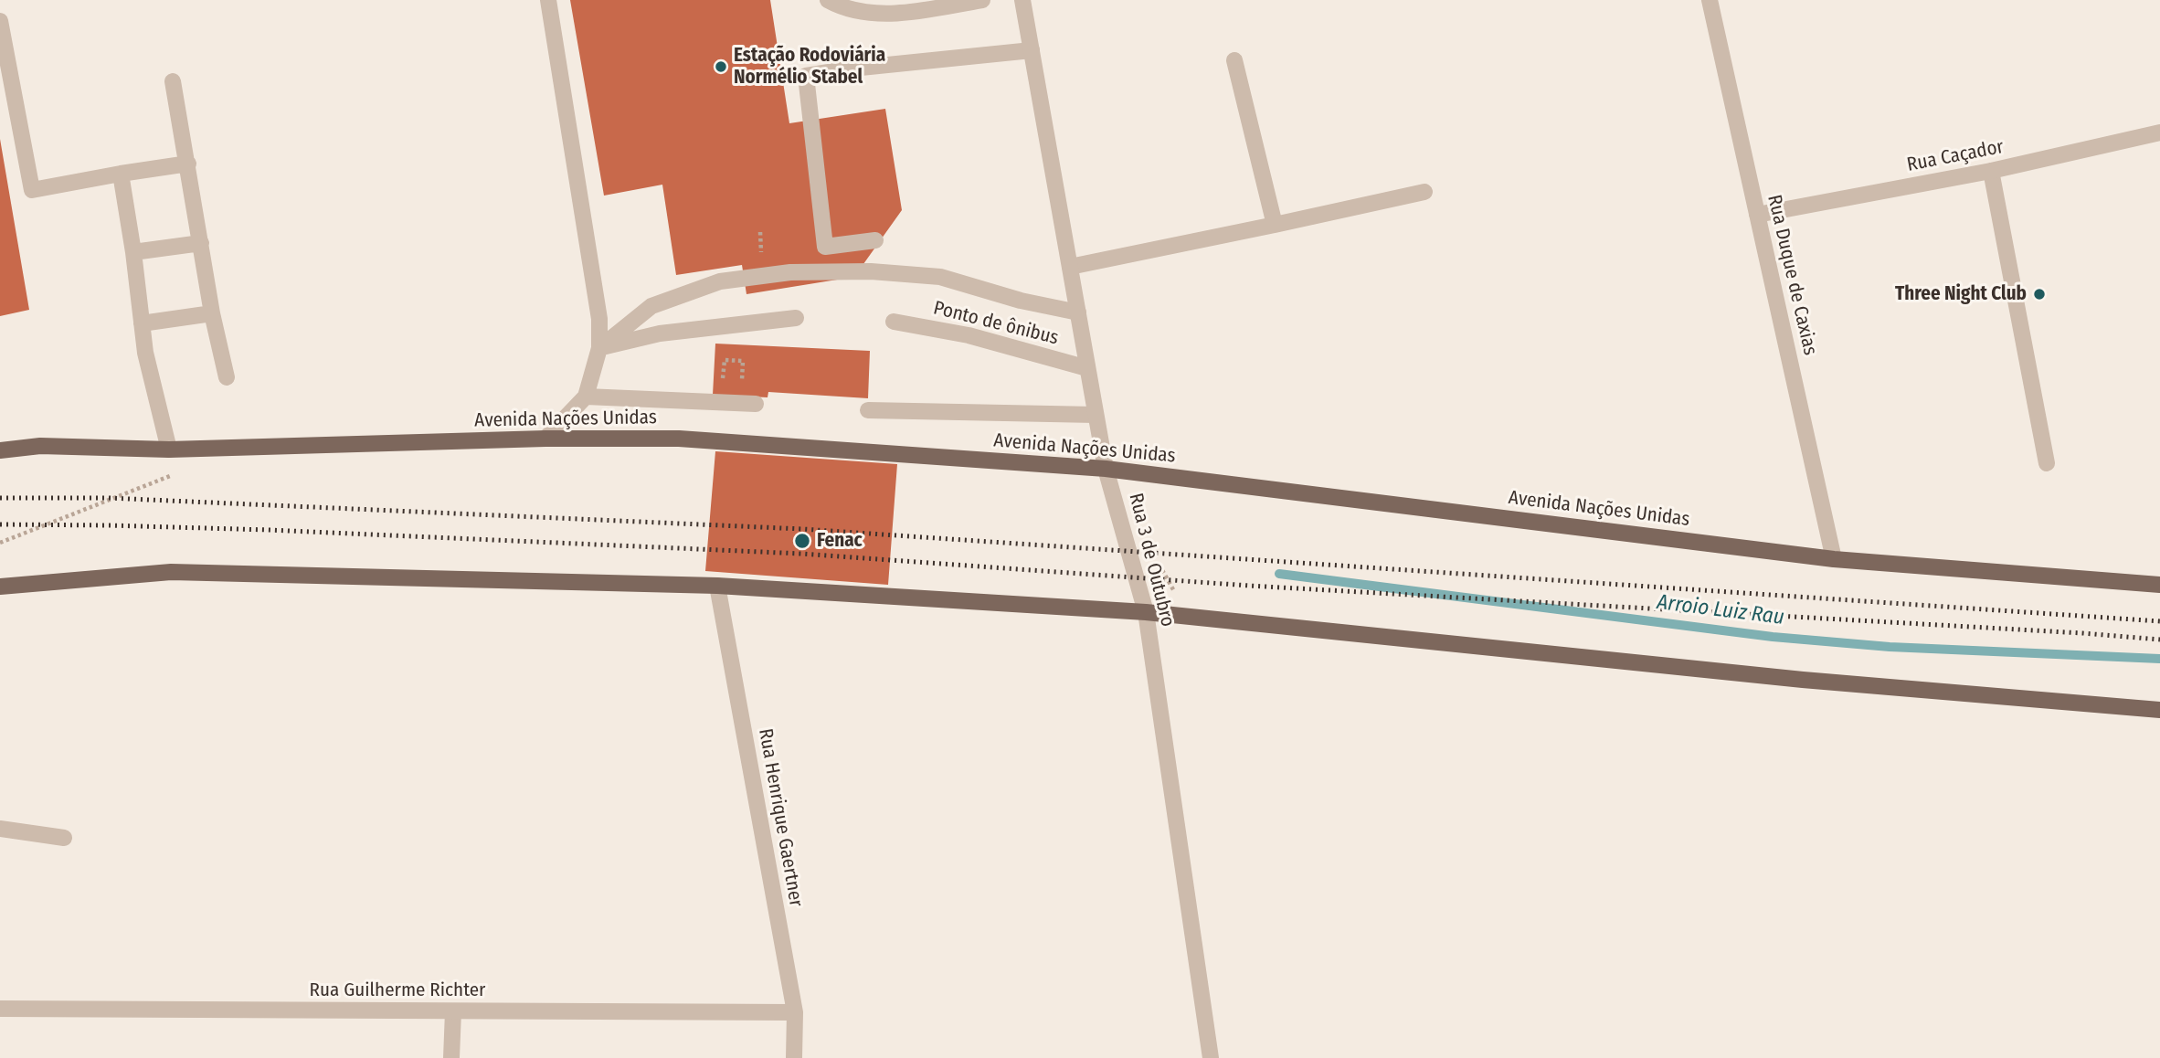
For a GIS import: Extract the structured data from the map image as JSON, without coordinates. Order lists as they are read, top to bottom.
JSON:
{
  "streets": {
    "main road": ["Avenida Nações Unidas"],
    "street": [
      "Rua Caçador",
      "Rua Duque de Caxias",
      "Ponto de ônibus",
      "Rua 3 de Outubro",
      "Rua Henrique Gaertner",
      "Rua Guilherme Richter"
    ]
  },
  "crossings": [
    ["Rua Caçador", "Rua Duque de Caxias"],
    ["Rua Duque de Caxias", "Avenida Nações Unidas"],
    ["Ponto de ônibus", "Rua 3 de Outubro"],
    ["Avenida Nações Unidas", "Rua 3 de Outubro"],
    ["Rua Henrique Gaertner", "Rua Guilherme Richter"]
  ],
  "water": ["Arroio Luiz Rau"],
  "places": ["Estação Rodoviária Normélio Stabel", "Three Night Club", "Fenac"]
}
